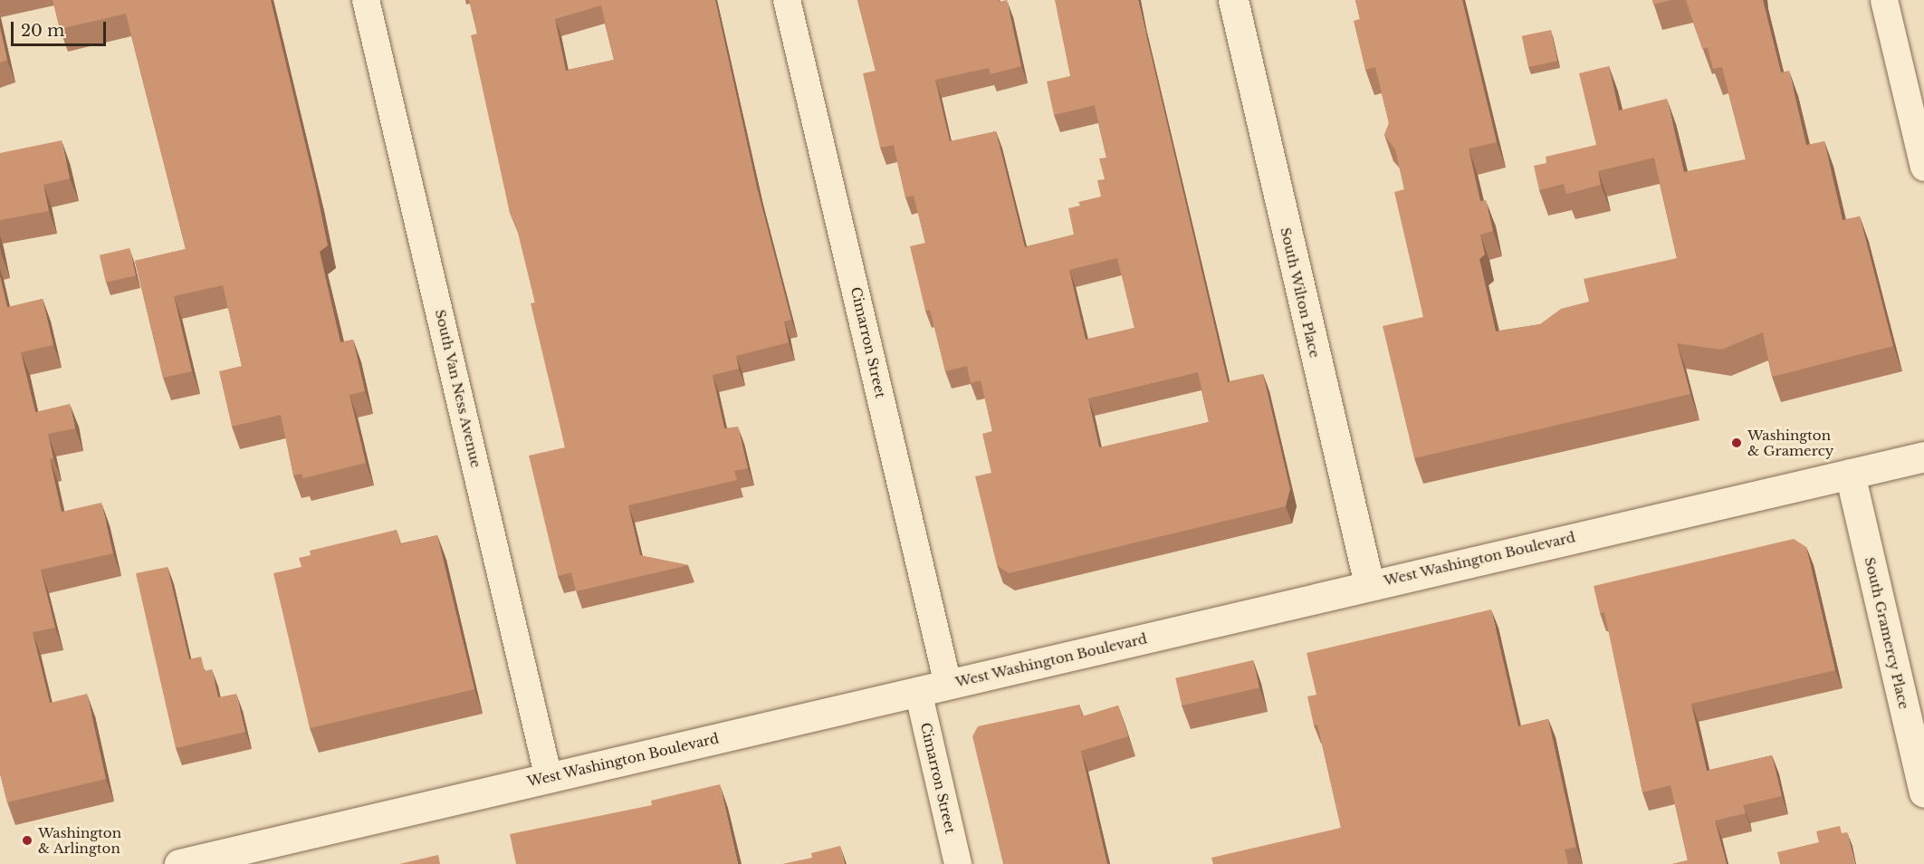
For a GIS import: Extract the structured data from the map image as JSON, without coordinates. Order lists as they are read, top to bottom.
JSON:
{
  "streets": {
    "main road": ["South Wilton Place", "West Washington Boulevard", "South Gramercy Place"],
    "street": ["Cimarron Street", "South Van Ness Avenue"]
  },
  "crossings": [
    ["South Wilton Place", "West Washington Boulevard"],
    ["Cimarron Street", "West Washington Boulevard"],
    ["South Van Ness Avenue", "West Washington Boulevard"],
    ["West Washington Boulevard", "South Gramercy Place"]
  ],
  "places": ["Washington & Gramercy", "Washington & Arlington"],
  "scale_bar": "20 m"
}
